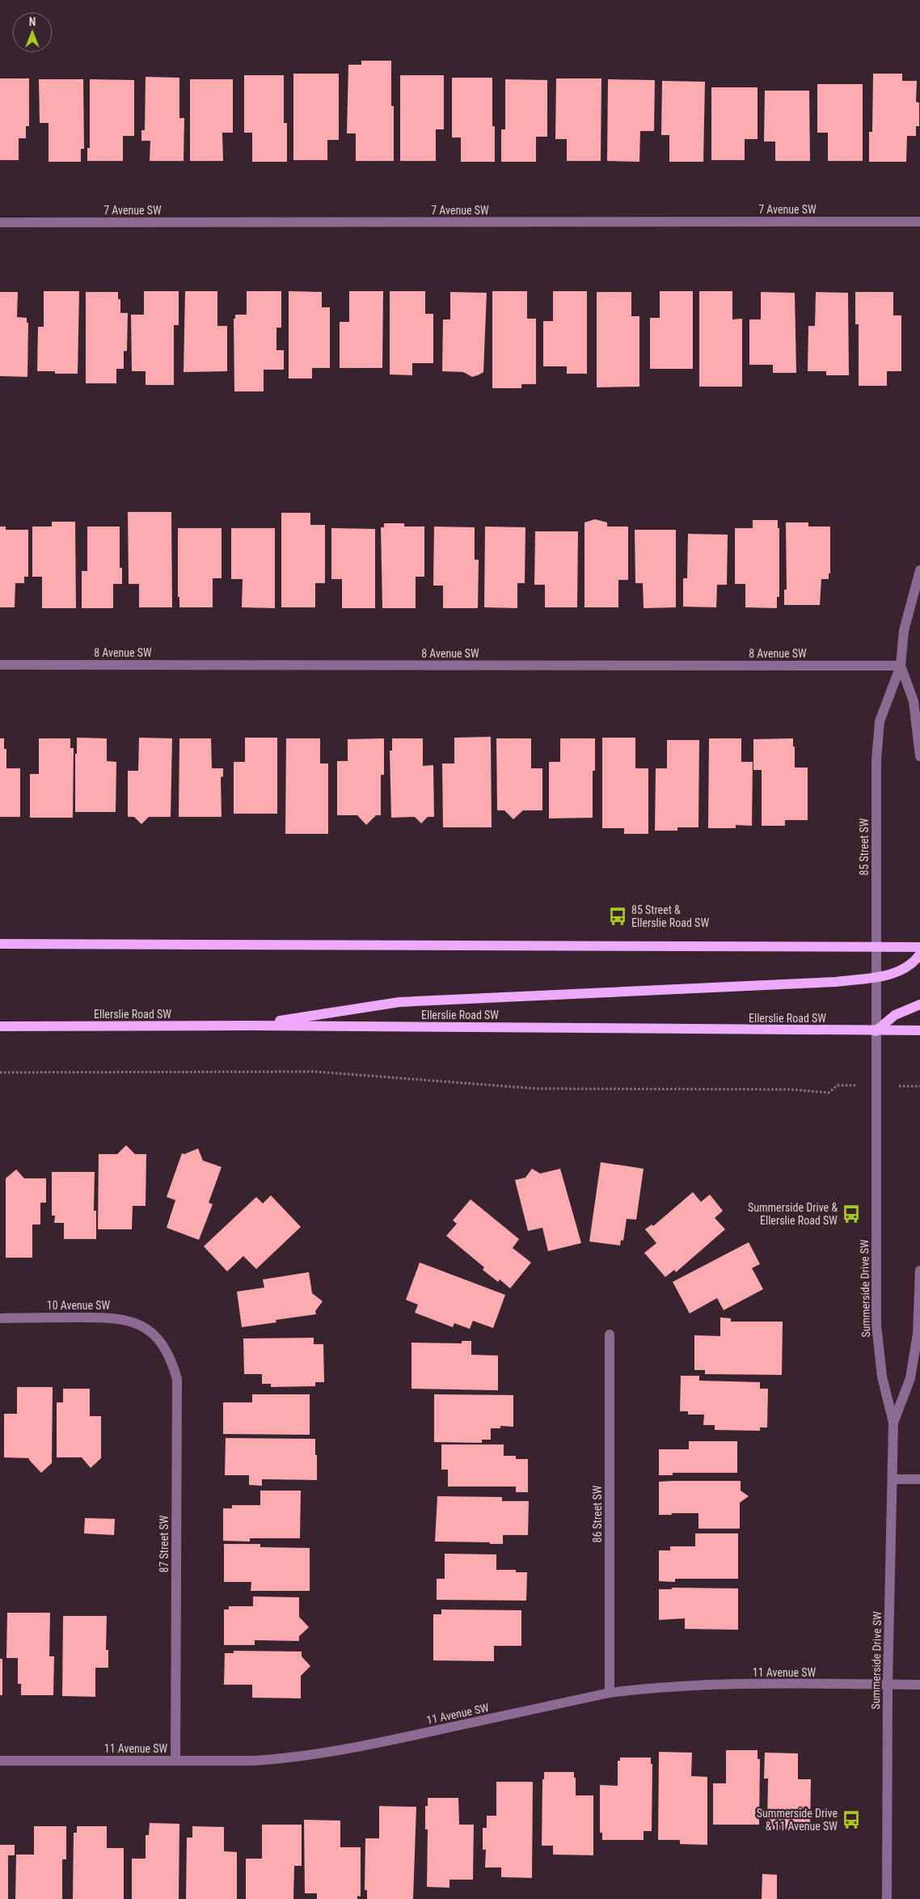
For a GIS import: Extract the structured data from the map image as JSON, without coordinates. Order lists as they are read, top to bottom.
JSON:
{
  "streets": {
    "main road": ["Ellerslie Road SW"],
    "street": [
      "7 Avenue SW",
      "8 Avenue SW",
      "85 Street SW",
      "Summerside Drive SW",
      "10 Avenue SW",
      "86 Street SW",
      "87 Street SW",
      "11 Avenue SW"
    ]
  },
  "crossings": [
    ["8 Avenue SW", "85 Street SW"],
    ["85 Street SW", "Ellerslie Road SW"],
    ["85 Street SW", "Summerside Drive SW"],
    ["Ellerslie Road SW", "Summerside Drive SW"],
    ["Summerside Drive SW", "11 Avenue SW"],
    ["10 Avenue SW", "87 Street SW"],
    ["86 Street SW", "11 Avenue SW"],
    ["87 Street SW", "11 Avenue SW"]
  ],
  "places": {
    "bus stop": ["85 Street & Ellerslie Road SW", "Summerside Drive & Ellerslie Road SW", "Summerside Drive & 11 Avenue SW"]
  },
  "north": "top"
}
